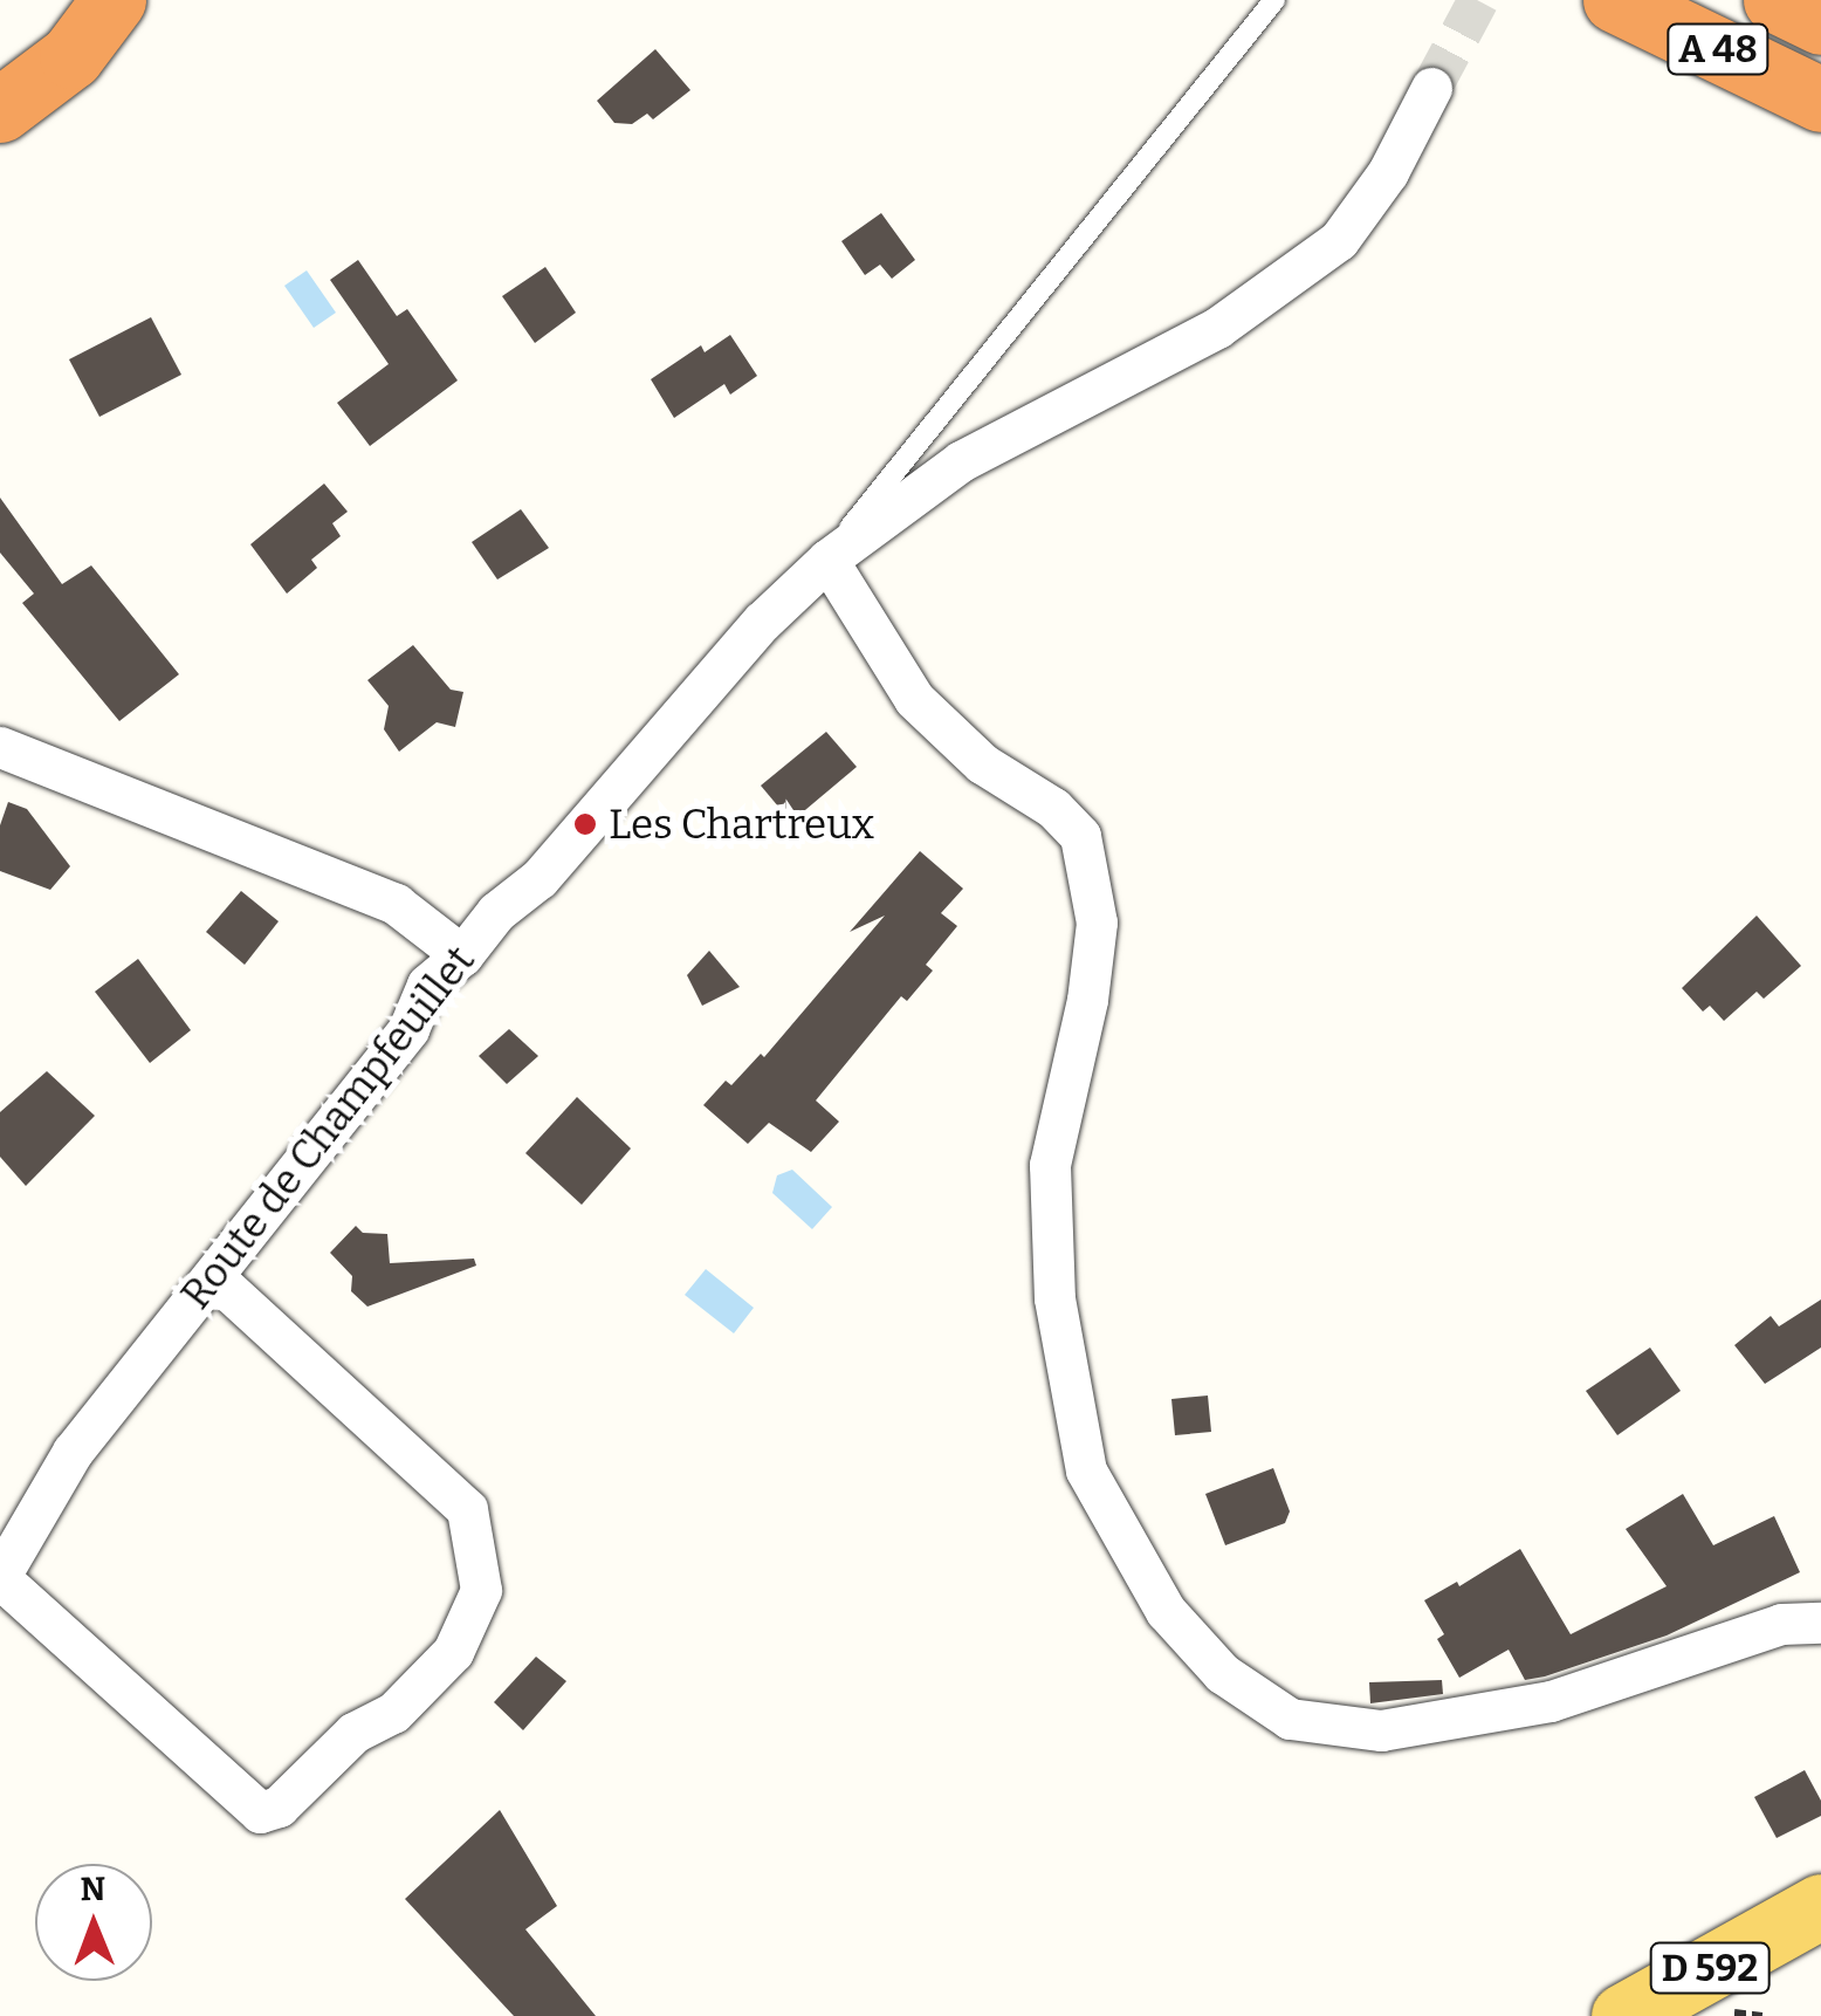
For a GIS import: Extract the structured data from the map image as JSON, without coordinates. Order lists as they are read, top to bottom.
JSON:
{
  "streets": {
    "highway": ["A 48"],
    "main road": ["D 592"],
    "street": ["Route de Champfeuillet"]
  },
  "places": ["Les Chartreux"],
  "north": "top"
}
